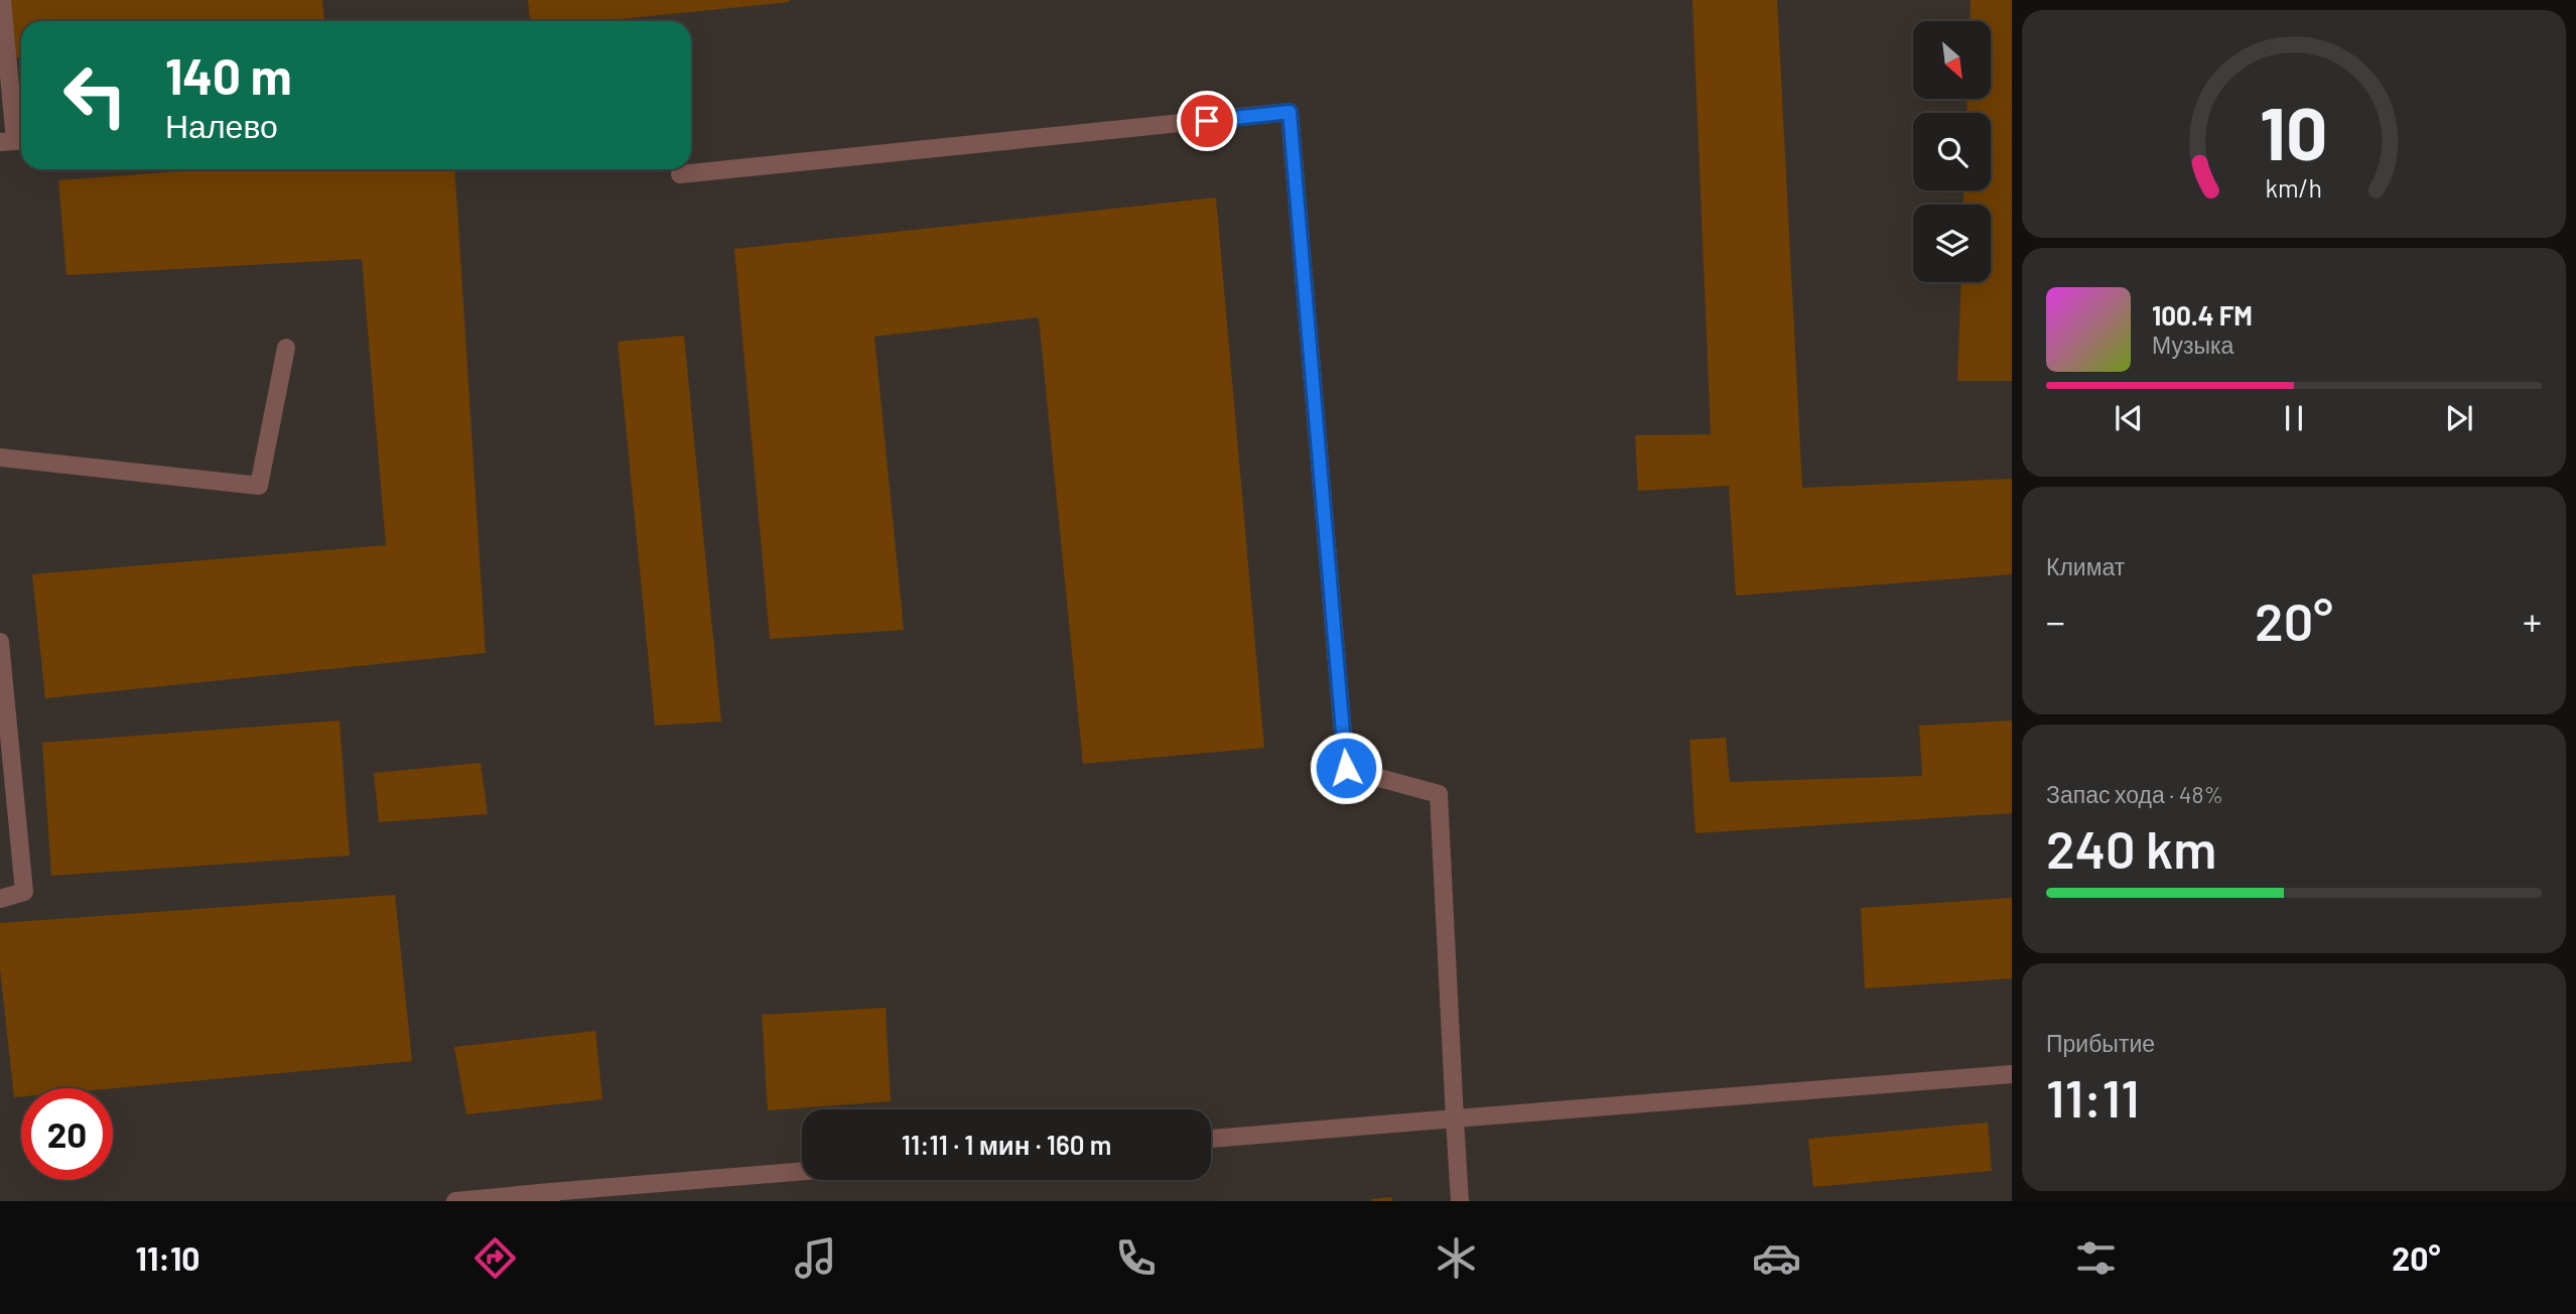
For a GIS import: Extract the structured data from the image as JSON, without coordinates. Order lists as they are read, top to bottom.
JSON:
{
  "north": "bottom right",
  "page": {
    "turn": ["140 m", "Налево"],
    "song": ["100.4 FM", "Музыка"],
    "tile": [
      "Климат",
      ["Запас хода · 48%", "240 km"],
      ["Прибытие", "11:11"]
    ],
    "heat": ["−", "20°", "+"],
    "limit": "20",
    "trip": "11:11 · 1 мин · 160 m",
    "tabs": ["11:10", "20°"],
    "gauge": ["10", "km/h"]
  }
}
